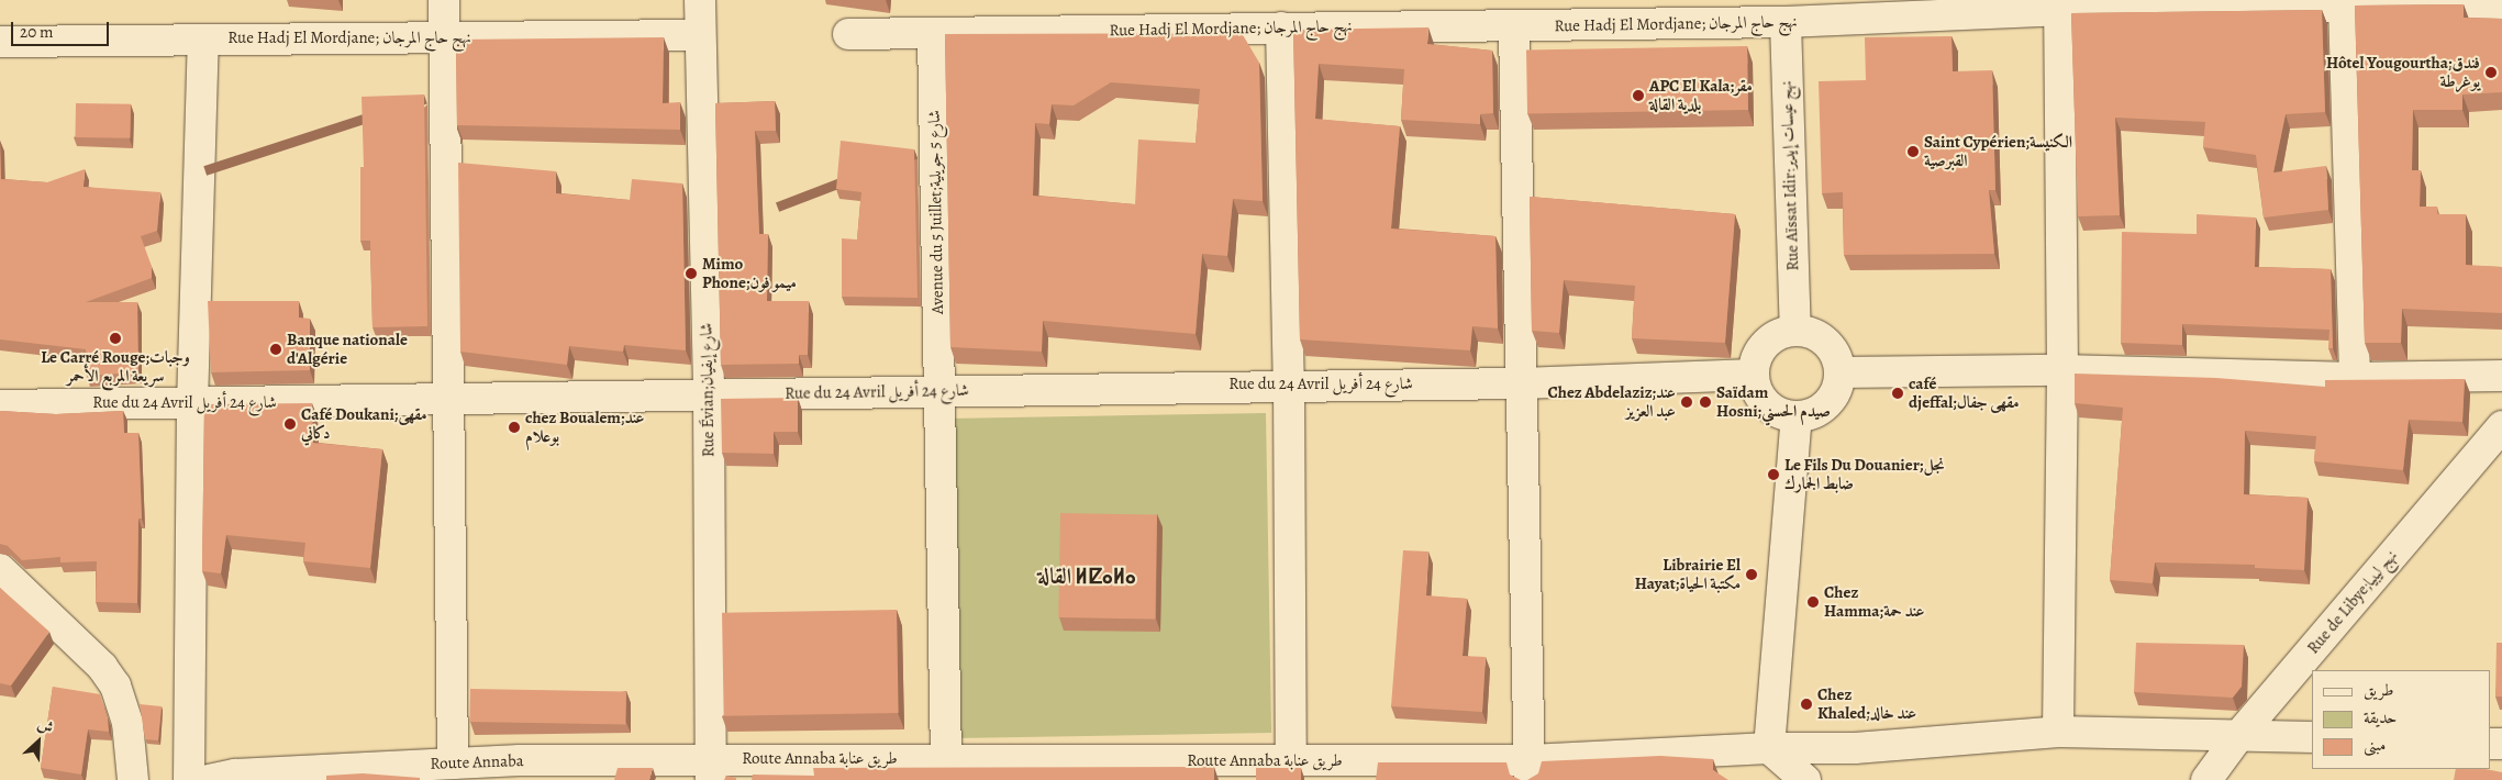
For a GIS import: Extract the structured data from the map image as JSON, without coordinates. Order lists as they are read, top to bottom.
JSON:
{
  "streets": {
    "street": [
      "Rue Hadj El Mordjane; نهج حاج المرجان",
      "Rue Aïssat Idir;نهج عيسات إيدير",
      "Avenue du 5 Juillet;شارع 5 جويلية",
      "Rue du 24 Avril شارع 24 أفريل",
      "Rue Évian;شارع إيفيان",
      "Rue de Libye;نهج ليبيا",
      "Route Annaba طريق عنابة",
      "Route Annaba"
    ]
  },
  "crossings": [
    ["Rue Hadj El Mordjane; نهج حاج المرجان", "Rue Aïssat Idir;نهج عيسات إيدير"],
    ["Rue Hadj El Mordjane; نهج حاج المرجان", "Avenue du 5 Juillet;شارع 5 جويلية"],
    ["Rue Hadj El Mordjane; نهج حاج المرجان", "Rue Évian;شارع إيفيان"],
    ["Rue Aïssat Idir;نهج عيسات إيدير", "Rue du 24 Avril شارع 24 أفريل"],
    ["Avenue du 5 Juillet;شارع 5 جويلية", "Rue du 24 Avril شارع 24 أفريل"],
    ["Avenue du 5 Juillet;شارع 5 جويلية", "Route Annaba طريق عنابة"],
    ["Rue du 24 Avril شارع 24 أفريل", "Rue Évian;شارع إيفيان"],
    ["Rue Évian;شارع إيفيان", "Route Annaba طريق عنابة"],
    ["Rue Évian;شارع إيفيان", "Route Annaba"],
    ["Rue de Libye;نهج ليبيا", "Route Annaba طريق عنابة"],
    ["Route Annaba طريق عنابة", "Route Annaba"]
  ],
  "districts": ["القالة ⵍⵇⴰⵍⴰ"],
  "places": [
    "Hôtel Yougourtha;فندق يوغرطة",
    "APC El Kala;مقر بلدية القالة",
    "Saint Cypérien;الكنيسة القبرصية",
    "Mimo Phone;ميمو فون",
    "Le Carré Rouge;وجبات سريعة المربع الأحمر",
    "Banque nationale d'Algérie",
    "café djeffal;مقهى جفال",
    "Chez Abdelaziz;عند عبد العزيز",
    "Saïdam Hosni;صيدم الحسني",
    "Café Doukani;مقهى دكاني",
    "chez Boualem;عند بوعلام",
    "Le Fils Du Douanier;نجل ضابط الجمارك",
    "Librairie El Hayat;مكتبة الحياة",
    "Chez Hamma;عند حمة",
    "Chez Khaled;عند خالد"
  ],
  "legend": ["طريق", "حديقة", "مبنى"],
  "scale_bar": "20 m",
  "north": "top right"
}
